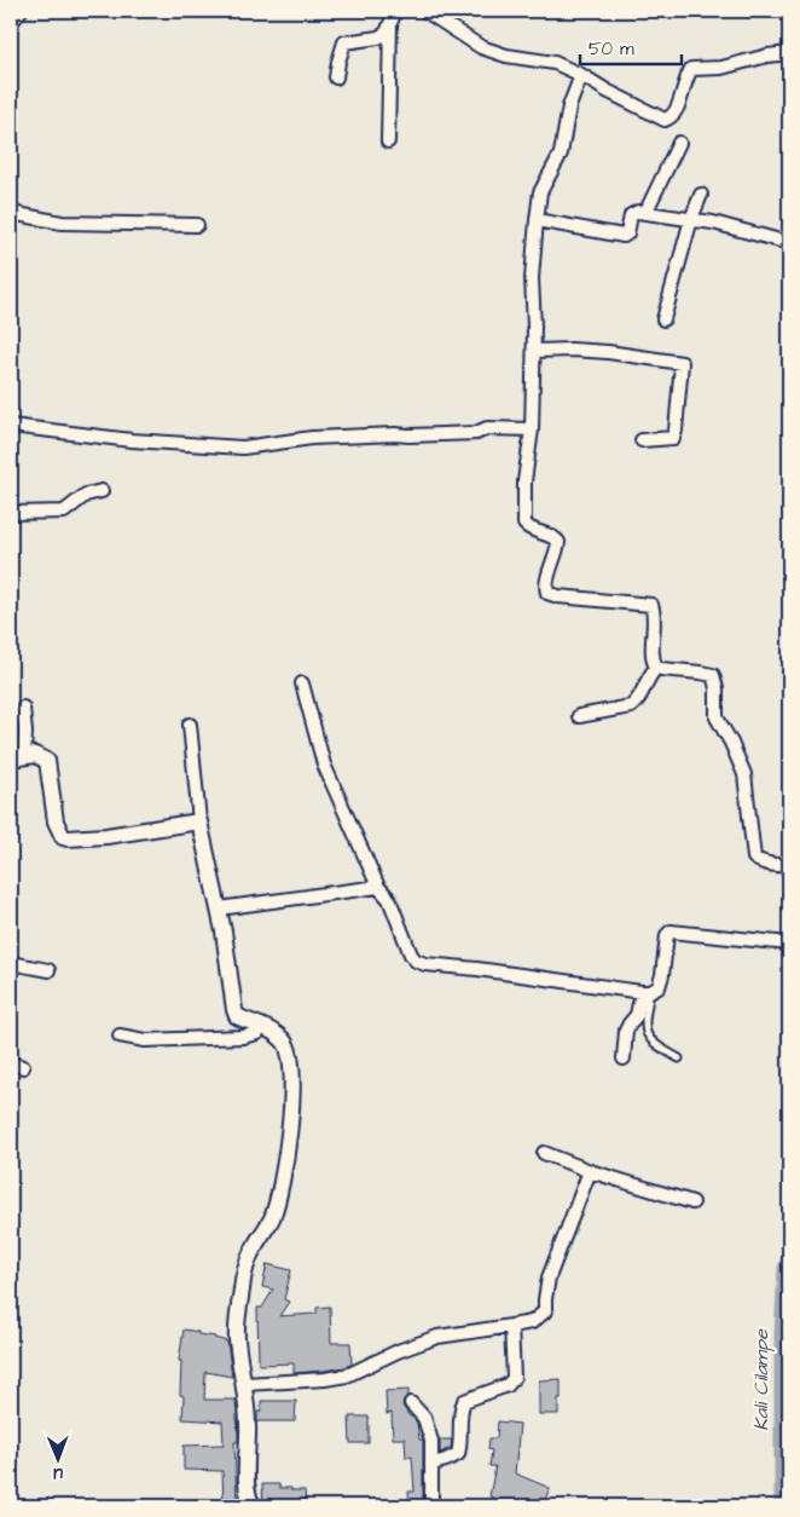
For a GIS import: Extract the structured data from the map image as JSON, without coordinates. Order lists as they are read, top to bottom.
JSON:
{
  "water": ["Kali Cilampe"],
  "scale_bar": "50 m",
  "north": "bottom"
}
